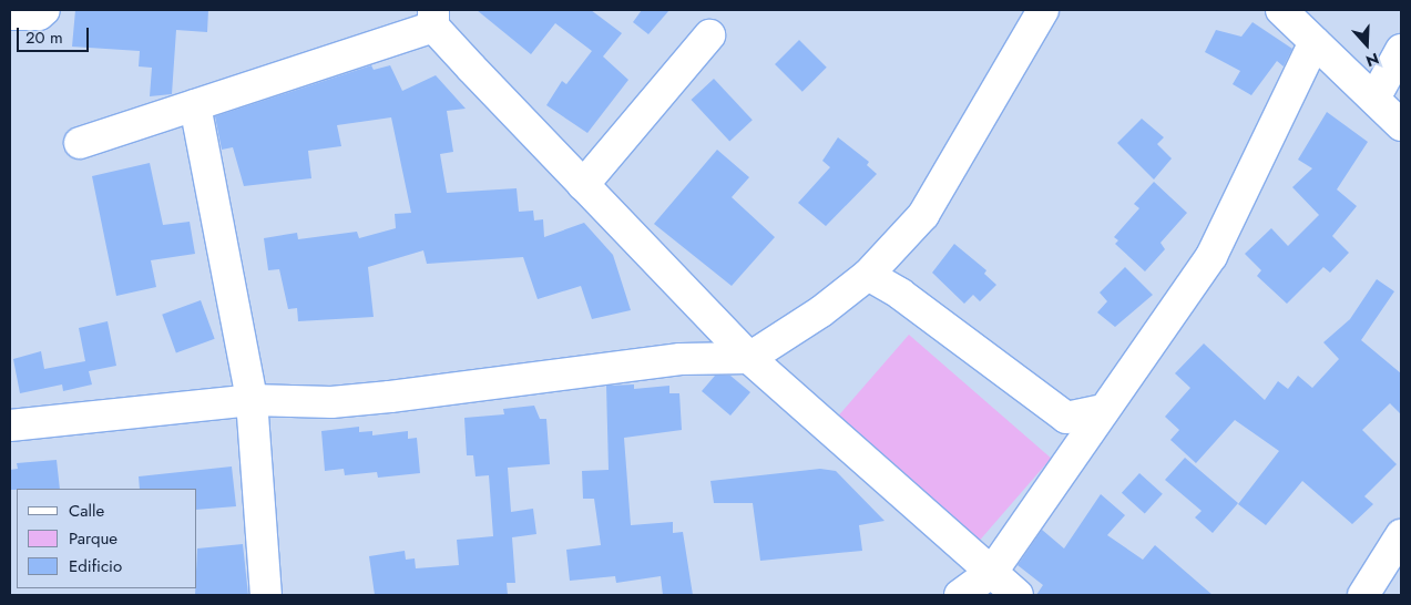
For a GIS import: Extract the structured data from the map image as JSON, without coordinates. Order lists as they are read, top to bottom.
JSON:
{
  "legend": ["Calle", "Parque", "Edificio"],
  "scale_bar": "20 m",
  "north": "bottom"
}
